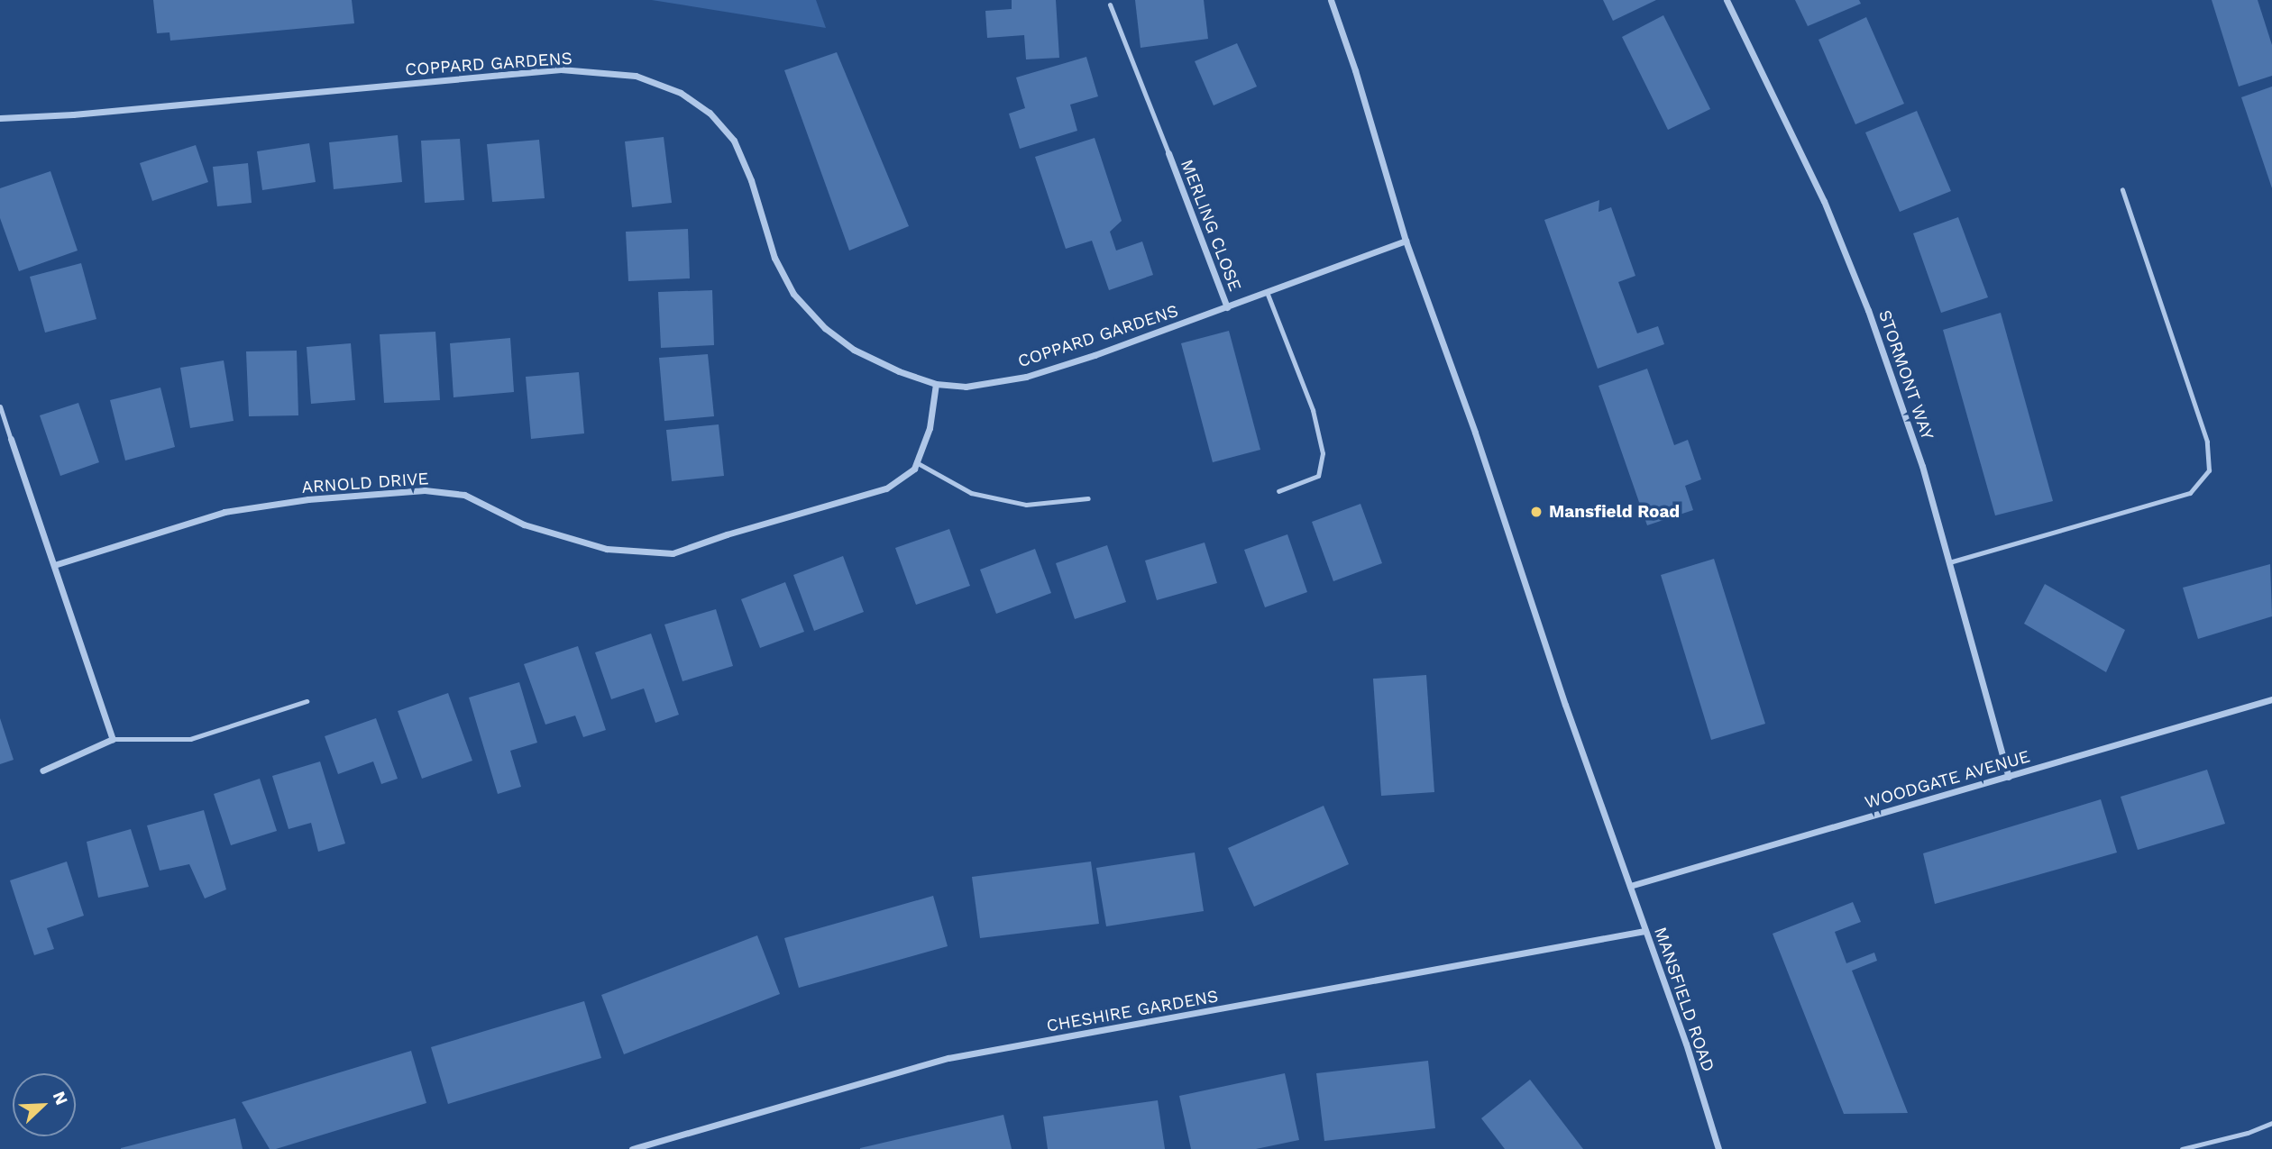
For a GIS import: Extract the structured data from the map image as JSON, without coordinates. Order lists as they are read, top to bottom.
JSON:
{
  "streets": {
    "street": [
      "COPPARD GARDENS",
      "MERLING CLOSE",
      "STORMONT WAY",
      "ARNOLD DRIVE",
      "WOODGATE AVENUE",
      "MANSFIELD ROAD",
      "CHESHIRE GARDENS"
    ]
  },
  "crossings": [
    ["COPPARD GARDENS", "MERLING CLOSE"],
    ["COPPARD GARDENS", "ARNOLD DRIVE"],
    ["COPPARD GARDENS", "MANSFIELD ROAD"],
    ["STORMONT WAY", "WOODGATE AVENUE"],
    ["WOODGATE AVENUE", "MANSFIELD ROAD"],
    ["MANSFIELD ROAD", "CHESHIRE GARDENS"]
  ],
  "places": ["Mansfield Road"],
  "north": "top right"
}
